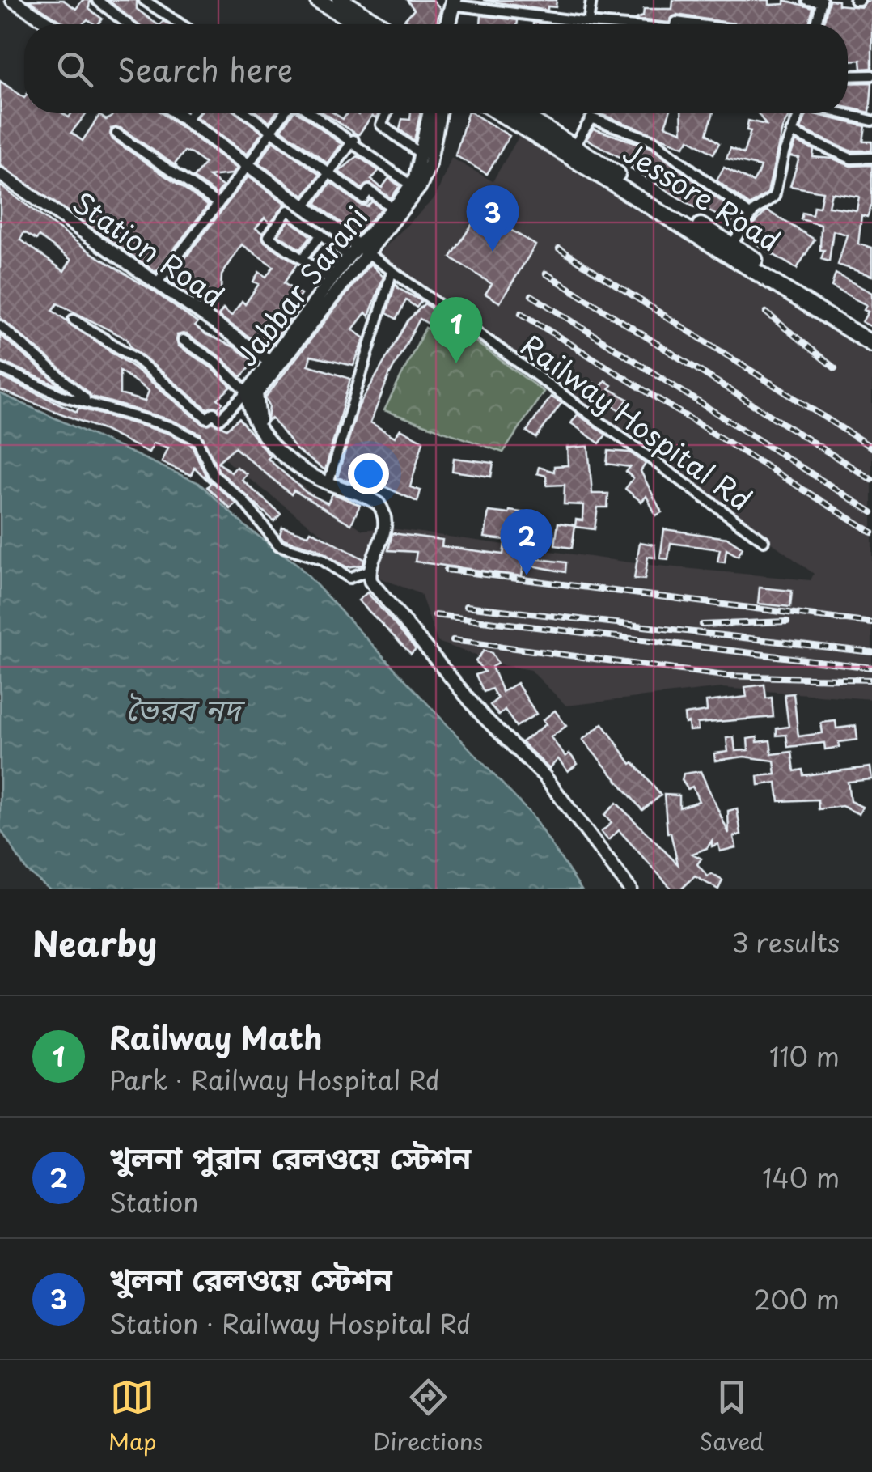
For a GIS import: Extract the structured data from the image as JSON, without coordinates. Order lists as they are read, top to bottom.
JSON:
{
  "streets": {
    "highway": ["Jessore Road"],
    "street": ["Station Road", "Jabbar Sarani", "Railway Hospital Rd"]
  },
  "crossings": [
    ["Station Road", "Jabbar Sarani"],
    ["Jabbar Sarani", "Railway Hospital Rd"]
  ],
  "water": ["ভৈরব নদ"],
  "page": {
    "search": "Search here",
    "pins": ["3", "1", "2"],
    "heading": ["Nearby", "3 results"],
    "list": [
      {
        "mark": "1",
        "name": "Railway Math",
        "note": "Park · Railway Hospital Rd",
        "value": "110 m"
      },
      {
        "mark": "2",
        "name": "খুলনা পুরান রেলওয়ে স্টেশন",
        "note": "Station",
        "value": "140 m"
      },
      {
        "mark": "3",
        "name": "খুলনা রেলওয়ে স্টেশন",
        "note": "Station · Railway Hospital Rd",
        "value": "200 m"
      }
    ],
    "nav": ["Map", "Directions", "Saved"]
  }
}
